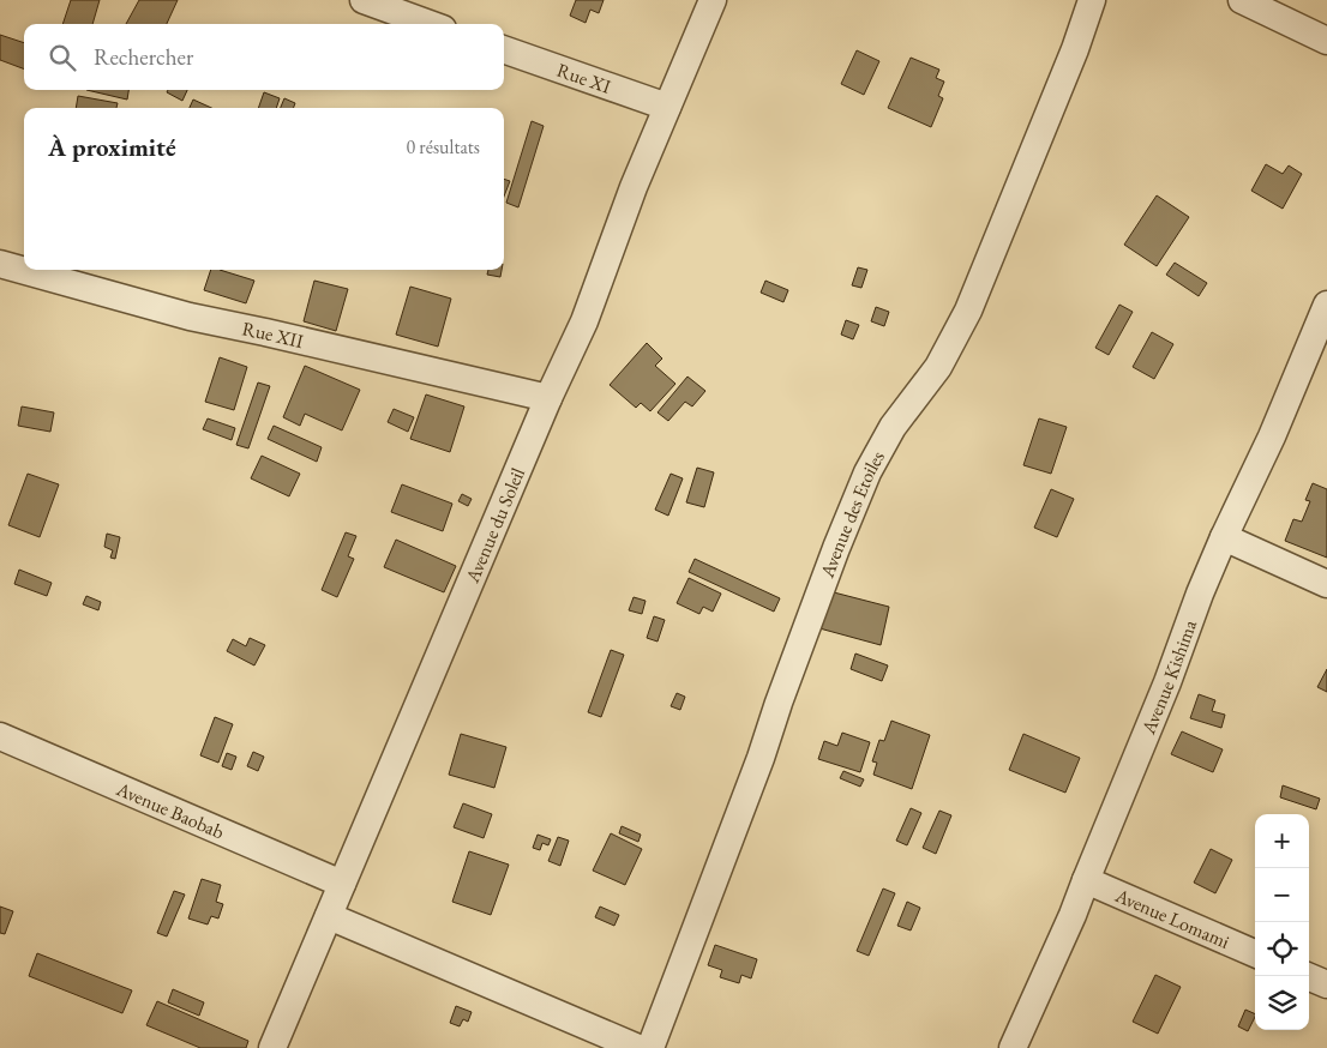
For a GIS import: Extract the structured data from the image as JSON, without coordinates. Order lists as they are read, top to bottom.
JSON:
{
  "streets": {
    "street": [
      "Rue XI",
      "Rue XII",
      "Avenue des Etoiles",
      "Avenue du Soleil",
      "Avenue Kishima",
      "Avenue Baobab",
      "Avenue Lomami"
    ]
  },
  "crossings": [
    ["Rue XI", "Avenue du Soleil"],
    ["Rue XII", "Avenue du Soleil"],
    ["Avenue du Soleil", "Avenue Baobab"],
    ["Avenue Kishima", "Avenue Lomami"]
  ],
  "page": {
    "search": "Rechercher",
    "heading": ["À proximité", "0 résultats"],
    "map_buttons": ["+", "−"]
  }
}
